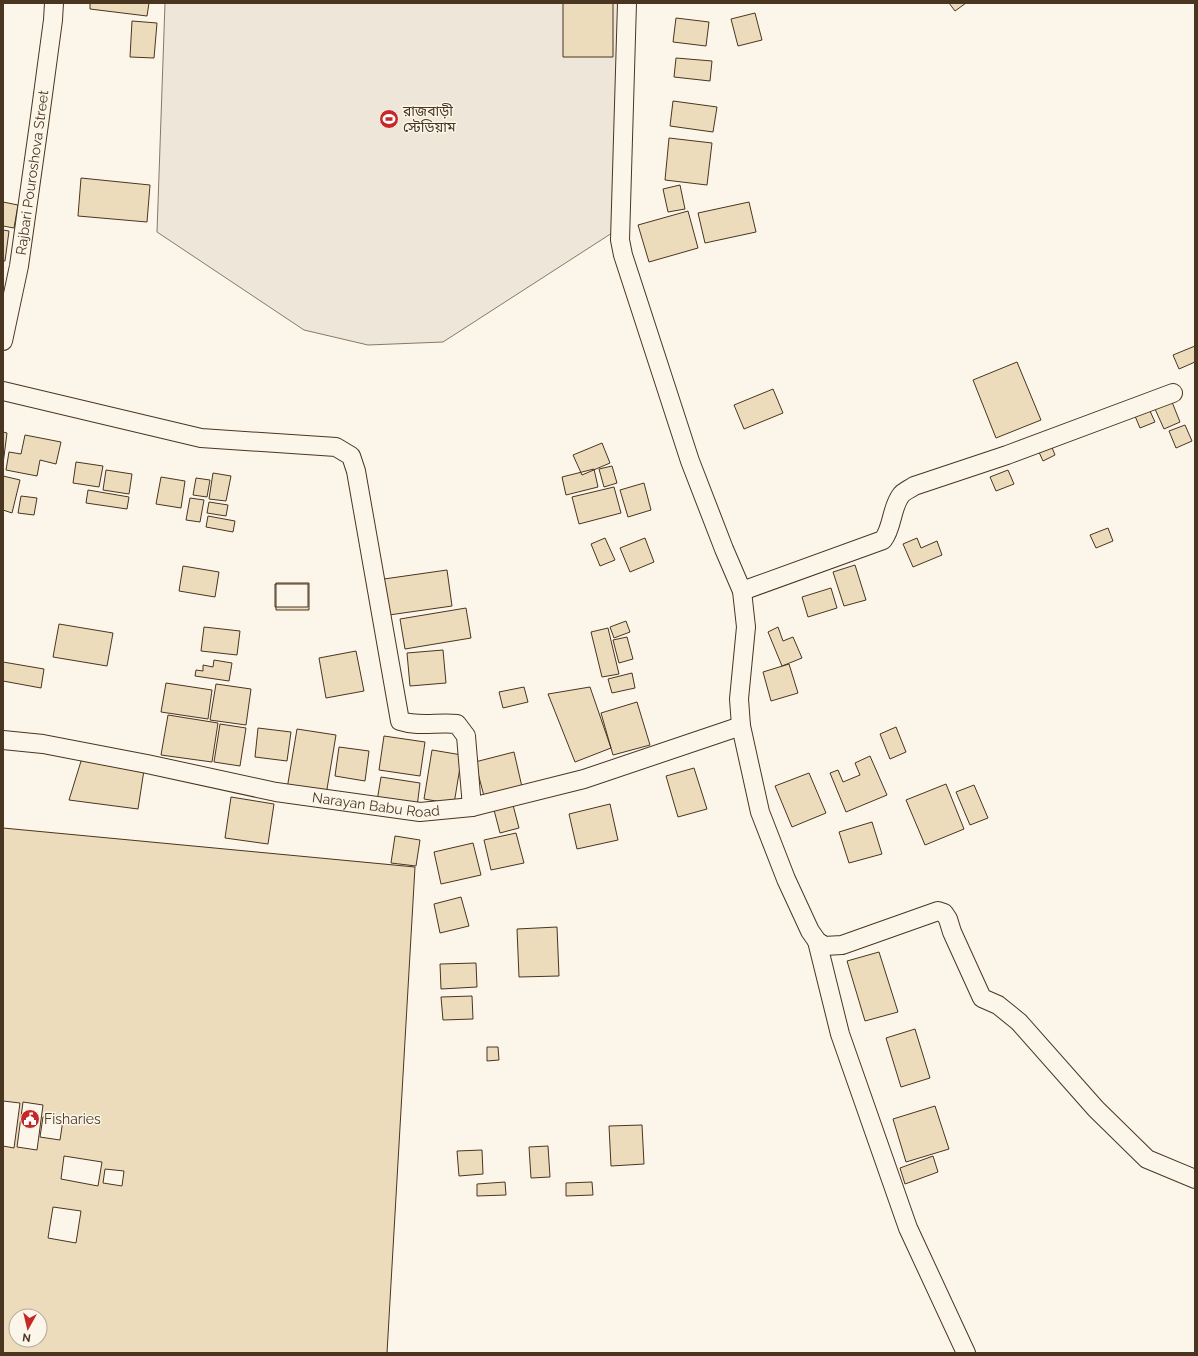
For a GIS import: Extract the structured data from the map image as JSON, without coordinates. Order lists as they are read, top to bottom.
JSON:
{
  "streets": {
    "street": ["Rajbari Pouroshova Street", "Narayan Babu Road"]
  },
  "places": {
    "sports": ["রাজবাড়ী স্টেডিয়াম"],
    "public building": ["Fisharies"]
  },
  "north": "bottom"
}
